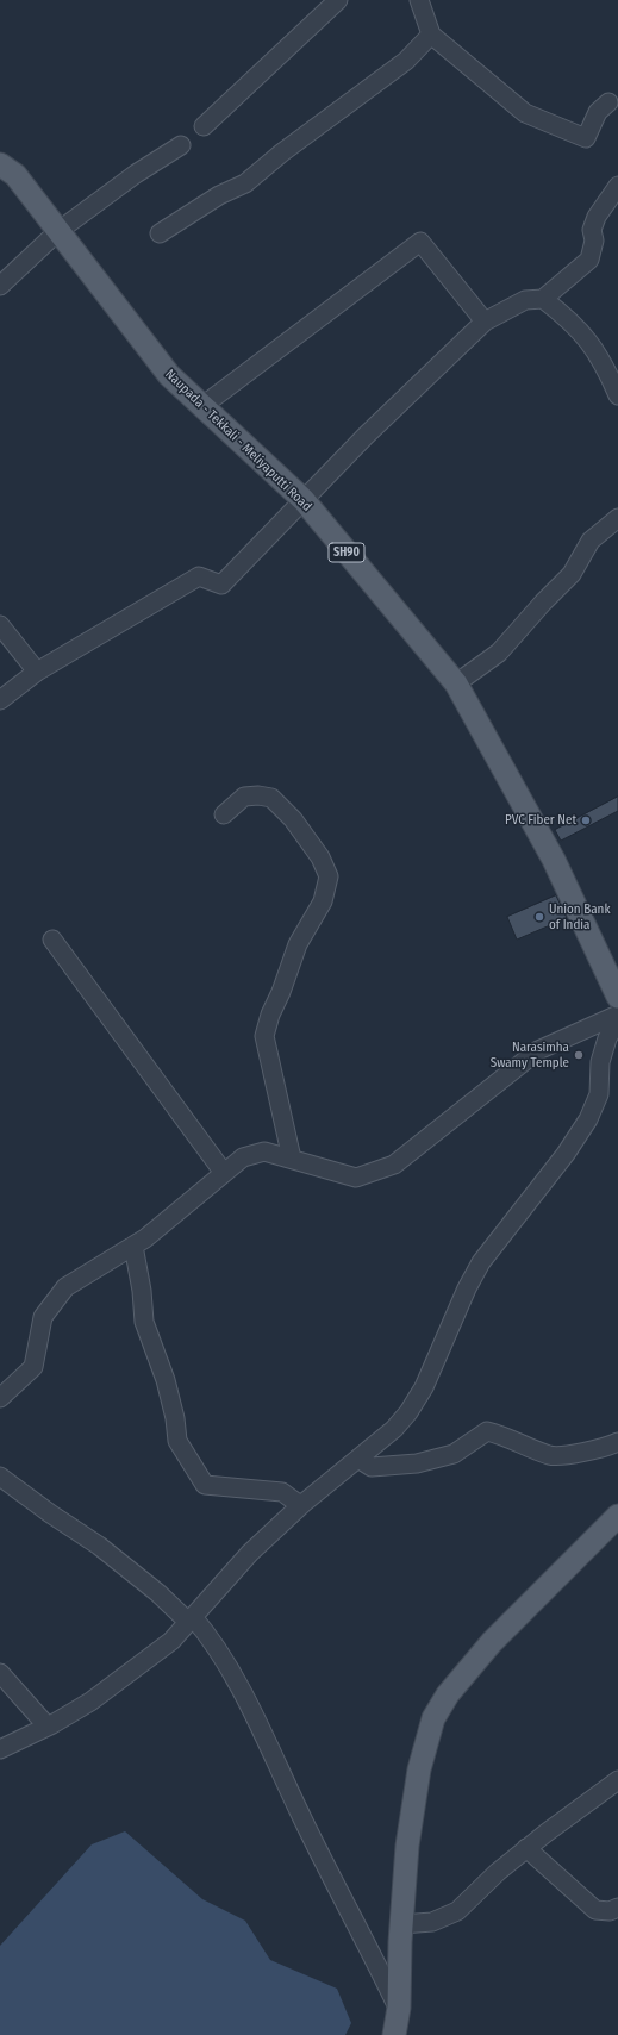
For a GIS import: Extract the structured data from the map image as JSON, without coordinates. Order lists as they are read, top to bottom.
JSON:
{
  "streets": {
    "main road": ["Naupada - Tekkali - Meliyaputti Road", "SH90"]
  },
  "places": ["PVC Fiber Net", "Union Bank of India", "Narasimha Swamy Temple"]
}
